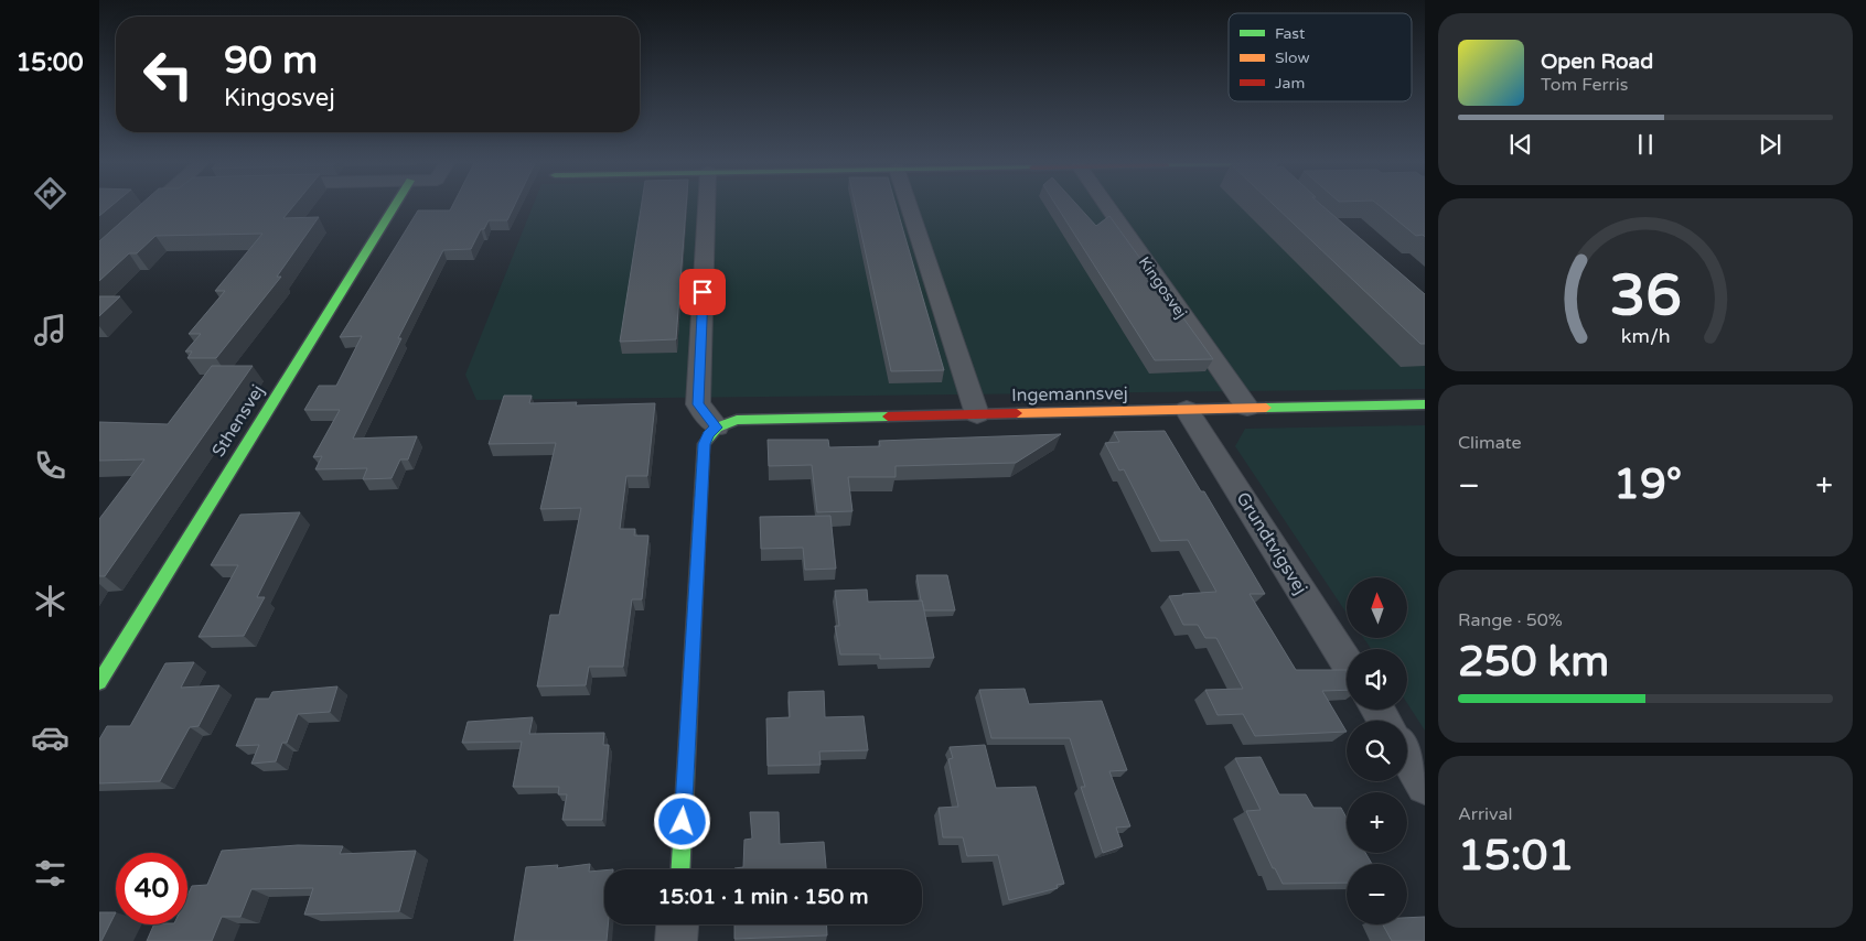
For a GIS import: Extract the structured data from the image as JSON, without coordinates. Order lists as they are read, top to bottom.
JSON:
{
  "streets": {
    "street": [
      "Kingosvej",
      "Ingemannsvej",
      "Sthensvej",
      "Grundtvigsvej"
    ]
  },
  "crossings": [
    ["Kingosvej", "Ingemannsvej"],
    ["Ingemannsvej", "Grundtvigsvej"]
  ],
  "legend": ["Fast", "Slow", "Jam"],
  "north": "top",
  "page": {
    "tabs": "15:00",
    "turn": ["90 m", "Kingosvej"],
    "song": ["Open Road", "Tom Ferris"],
    "tile": [
      "Climate",
      ["Range · 50%", "250 km"],
      ["Arrival", "15:01"]
    ],
    "heat": ["−", "19°", "+"],
    "map_buttons": ["+", "−"],
    "limit": "40",
    "trip": "15:01 · 1 min · 150 m",
    "gauge": ["36", "km/h"]
  }
}
